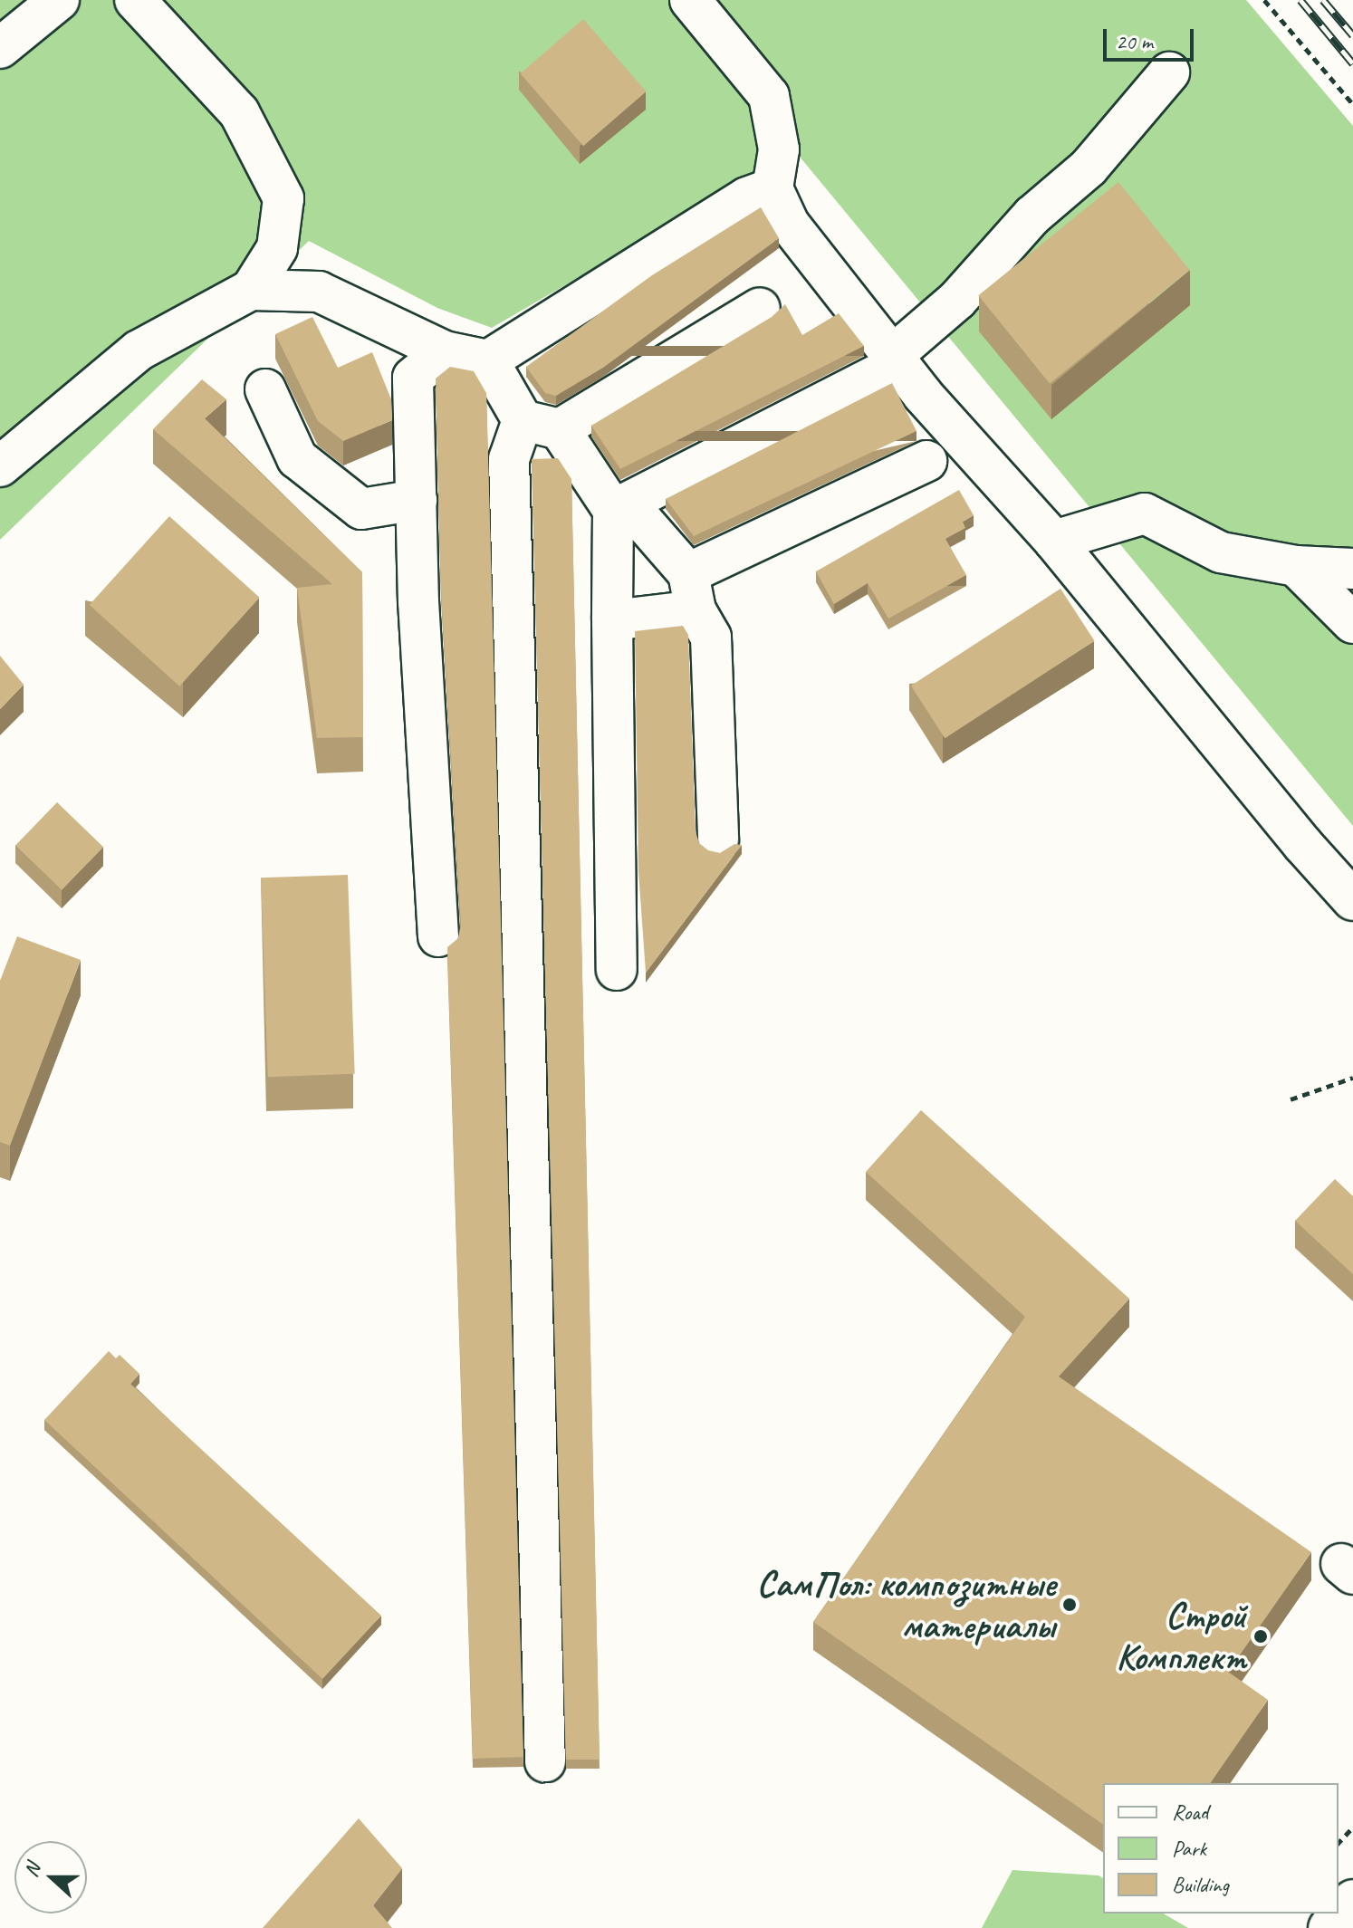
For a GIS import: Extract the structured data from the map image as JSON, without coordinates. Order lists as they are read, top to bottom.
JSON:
{
  "places": ["СамПол: композитные материалы", "Строй Комплект"],
  "legend": ["Road", "Park", "Building"],
  "scale_bar": "20 m",
  "north": "left"
}
